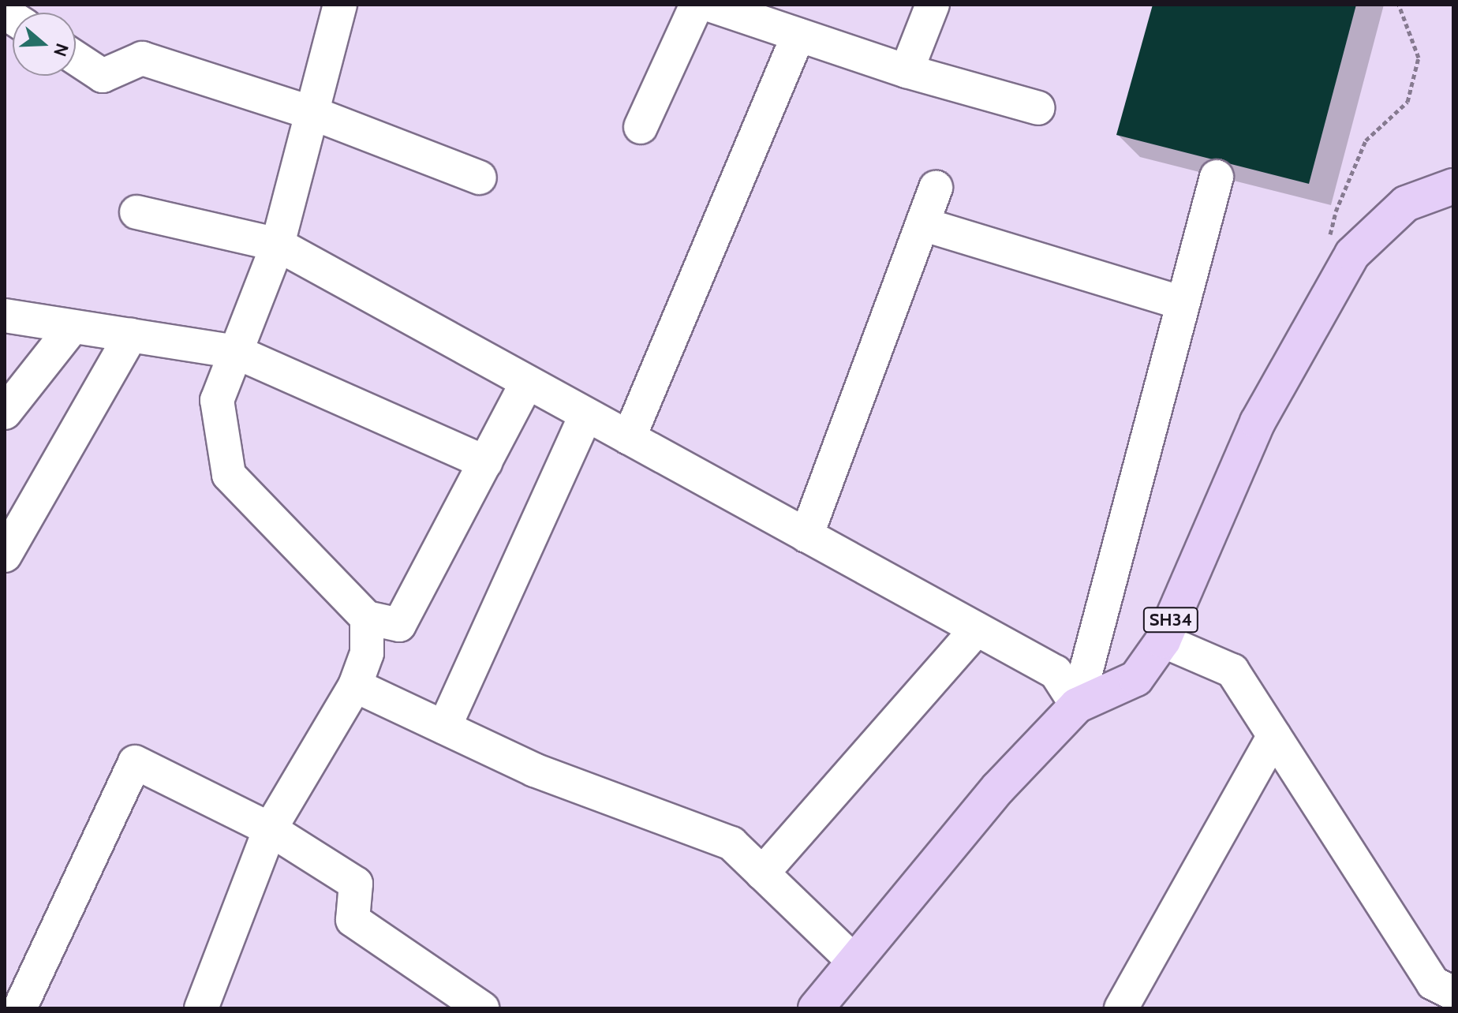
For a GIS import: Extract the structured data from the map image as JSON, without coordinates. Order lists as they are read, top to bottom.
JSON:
{
  "streets": {
    "main road": ["SH34"]
  },
  "north": "right"
}
